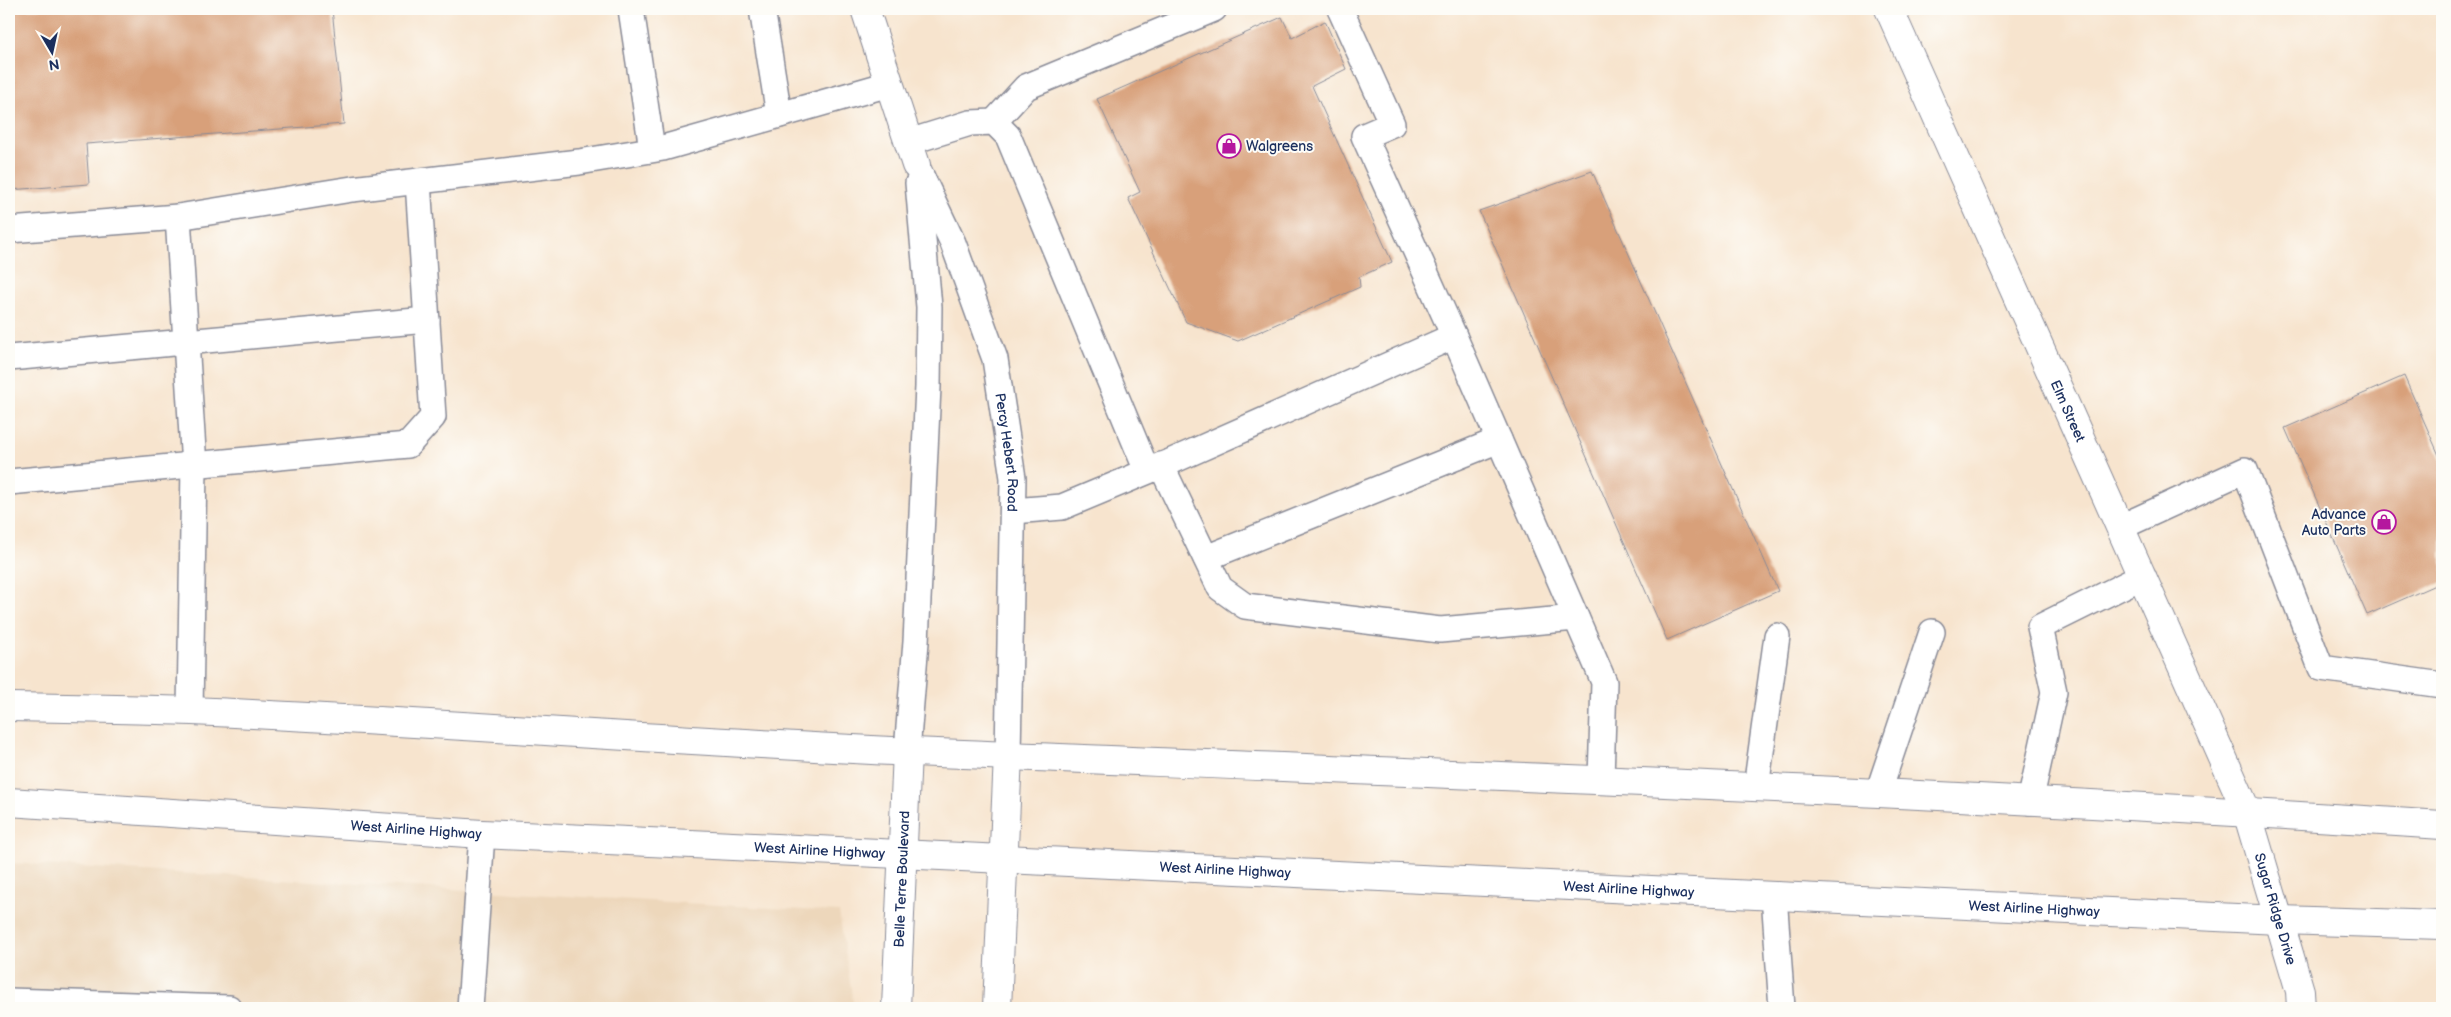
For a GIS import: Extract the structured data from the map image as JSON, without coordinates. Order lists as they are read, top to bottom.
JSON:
{
  "streets": {
    "main road": [
      "Elm Street",
      "Percy Hebert Road",
      "West Airline Highway",
      "Belle Terre Boulevard",
      "Sugar Ridge Drive"
    ]
  },
  "crossings": [
    ["Elm Street", "Sugar Ridge Drive"],
    ["Percy Hebert Road", "Belle Terre Boulevard"],
    ["West Airline Highway", "Belle Terre Boulevard"],
    ["West Airline Highway", "Sugar Ridge Drive"]
  ],
  "places": {
    "shop": ["Walgreens", "Advance Auto Parts"]
  },
  "north": "bottom"
}
